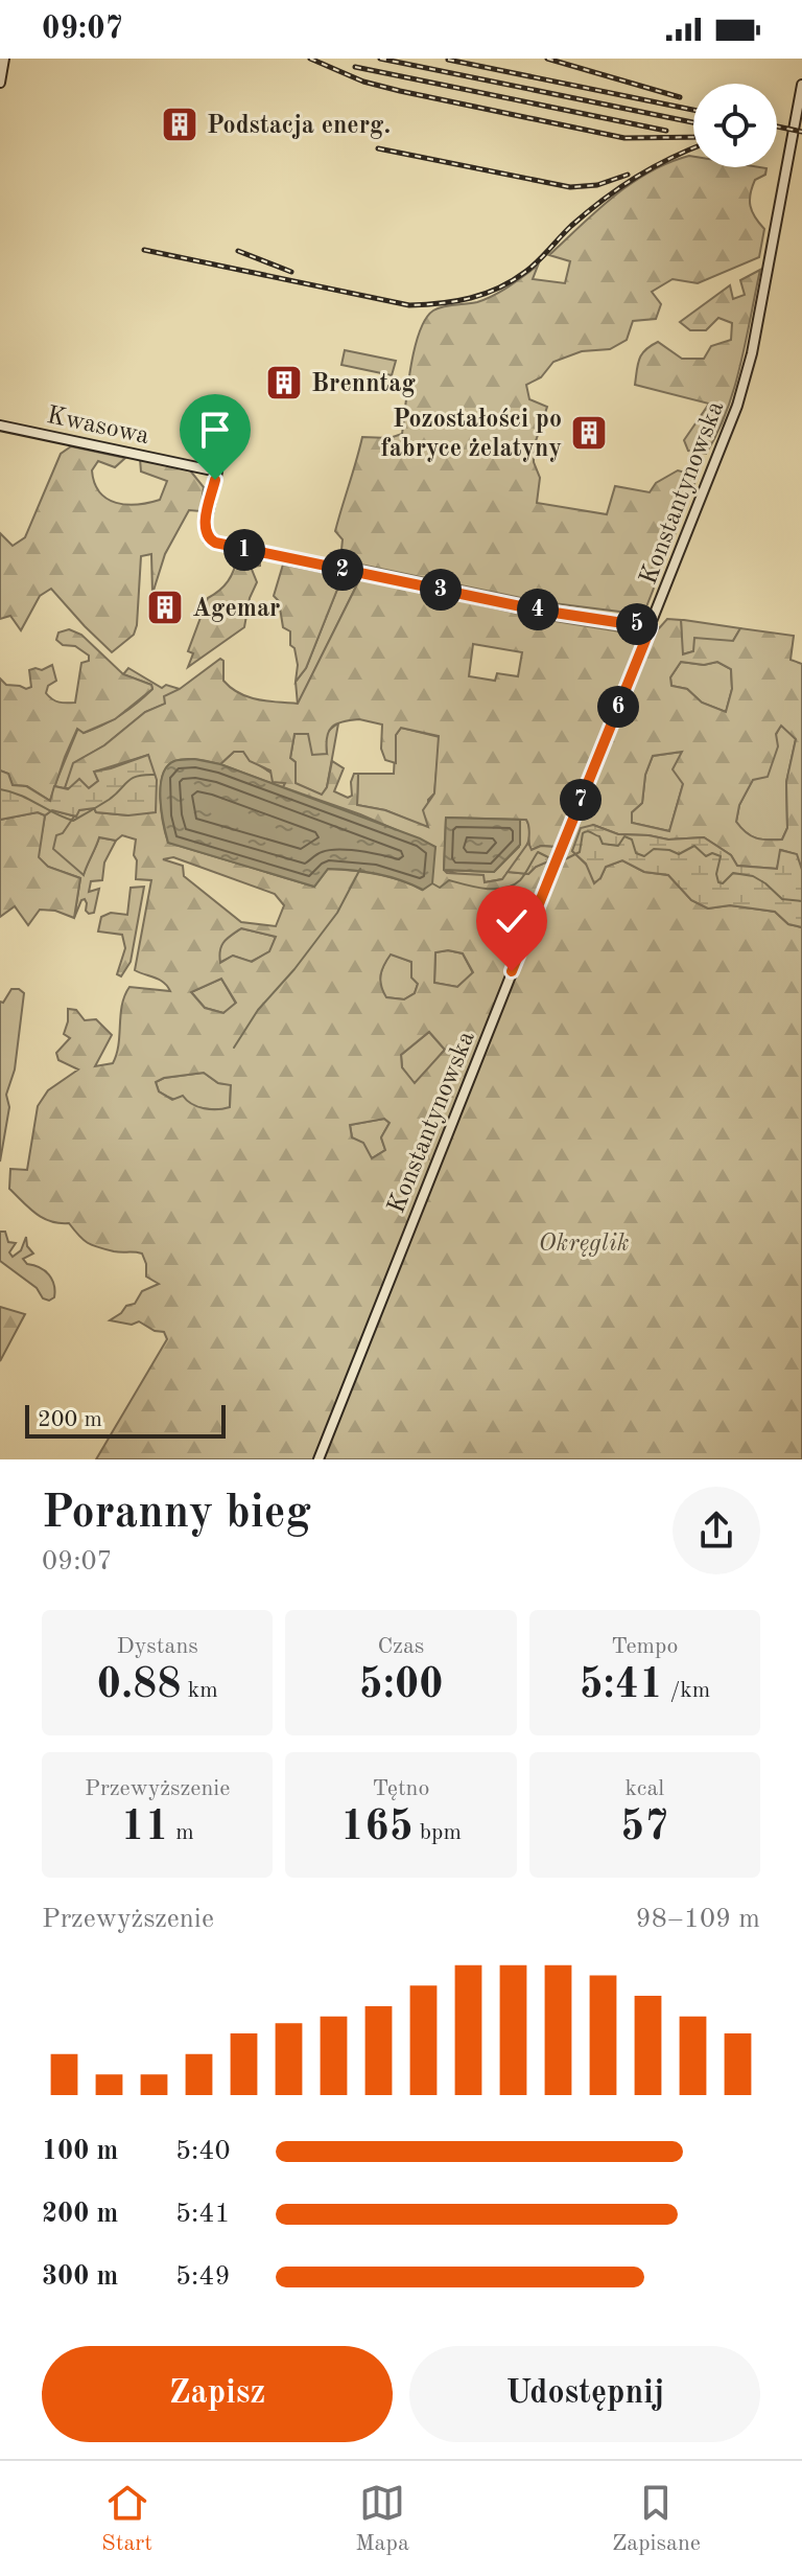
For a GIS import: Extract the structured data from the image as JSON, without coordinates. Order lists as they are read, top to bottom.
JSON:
{
  "streets": {
    "main road": ["Kwasowa", "Konstantynowska"]
  },
  "crossings": [
    ["Kwasowa", "Konstantynowska"]
  ],
  "parks": ["Okręglik"],
  "places": {
    "building": [
      "Podstacja energ.",
      "Brenntag",
      "Pozostałości po fabryce żelatyny",
      "Agemar"
    ]
  },
  "scale_bar": "200 m",
  "page": {
    "status": "09:07",
    "pins": [
      "1",
      "2",
      "3",
      "4",
      "5",
      "6",
      "7"
    ],
    "scale": "200 m",
    "heading": ["Poranny bieg", "09:07"],
    "stats": [
      ["Dystans", "0.88 km"],
      ["Czas", "5:00"],
      ["Tempo", "5:41 /km"],
      ["Przewyższenie", "11 m"],
      ["Tętno", "165 bpm"],
      ["kcal", "57"]
    ],
    "chart": ["Przewyższenie", "98–109 m"],
    "list": [
      {
        "name": "100 m",
        "note": "5:40"
      },
      {
        "name": "200 m",
        "note": "5:41"
      },
      {
        "name": "300 m",
        "note": "5:49"
      }
    ],
    "buttons": ["Zapisz", "Udostępnij"],
    "tabs": ["Start", "Mapa", "Zapisane"]
  }
}
